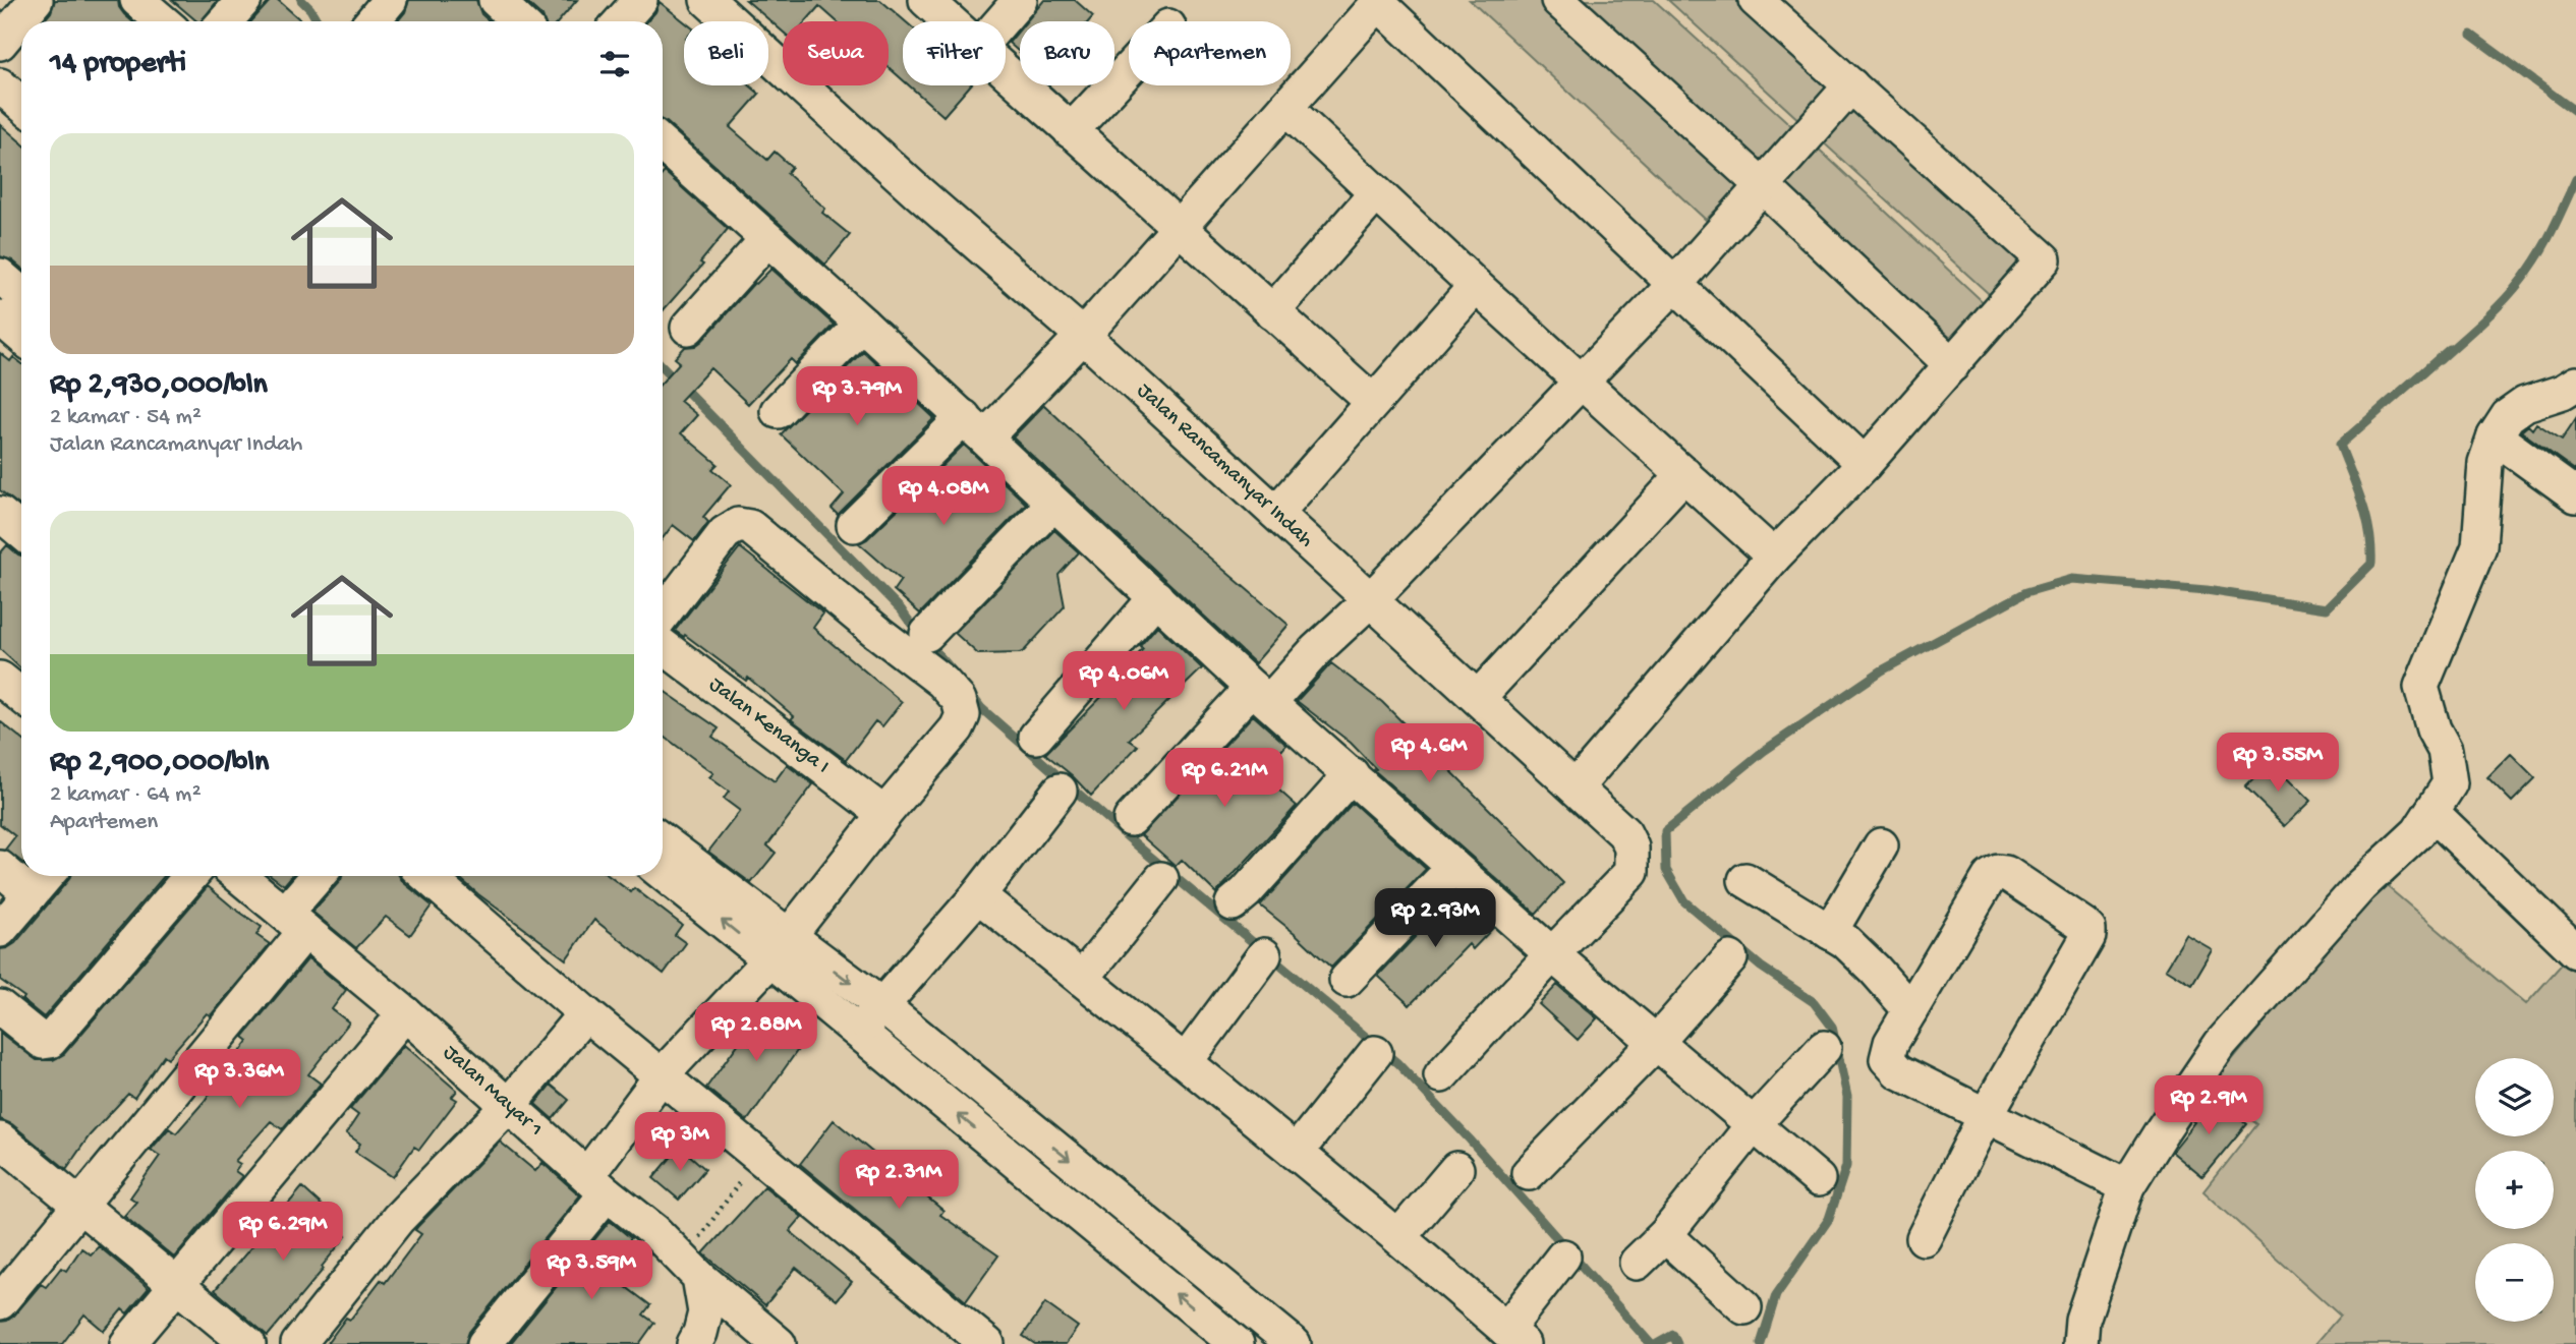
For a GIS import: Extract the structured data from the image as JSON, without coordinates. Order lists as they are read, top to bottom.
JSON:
{
  "streets": {
    "street": ["Jalan Rancamanyar Indah", "Jalan Kenanga I", "Jalan Mayar 1"]
  },
  "page": {
    "chip": [
      "Beli",
      "Sewa",
      "Filter",
      "Baru",
      "Apartemen"
    ],
    "heading": "14 properti",
    "list": [
      {
        "name": "Rp 2,930,000/bln",
        "note": "2 kamar · 54 m² · Jalan Rancamanyar Indah"
      },
      {
        "name": "Rp 2,900,000/bln",
        "note": "2 kamar · 64 m² · Apartemen"
      }
    ],
    "price": [
      "Rp 3.79M",
      "Rp 4.08M",
      "Rp 4.06M",
      "Rp 4.6M",
      "Rp 3.55M",
      "Rp 6.21M",
      "Rp 2.93M",
      "Rp 2.88M",
      "Rp 3.36M",
      "Rp 2.9M",
      "Rp 3M",
      "Rp 2.31M",
      "Rp 6.29M",
      "Rp 3.59M"
    ],
    "map_buttons": ["+", "−"]
  }
}
